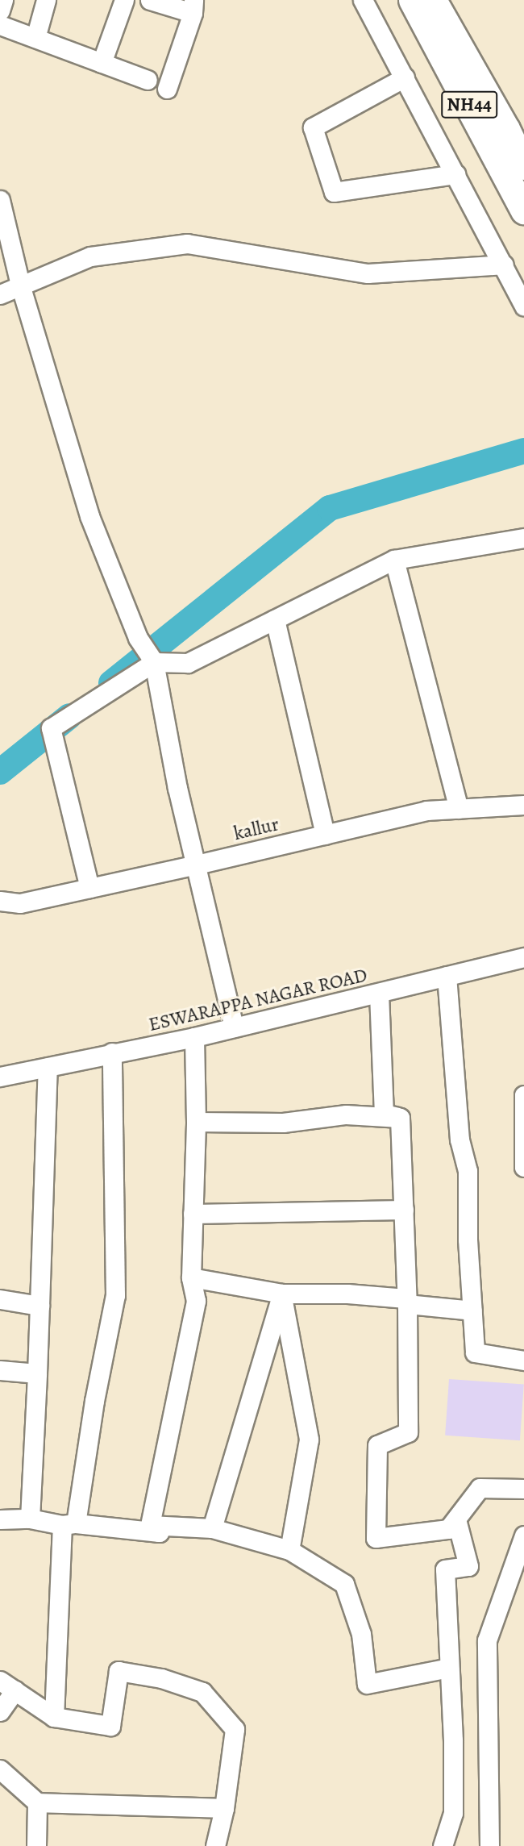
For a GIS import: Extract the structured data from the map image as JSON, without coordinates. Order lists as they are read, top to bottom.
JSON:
{
  "streets": {
    "highway": ["NH44"],
    "street": ["kallur", "ESWARAPPA NAGAR ROAD"]
  }
}
